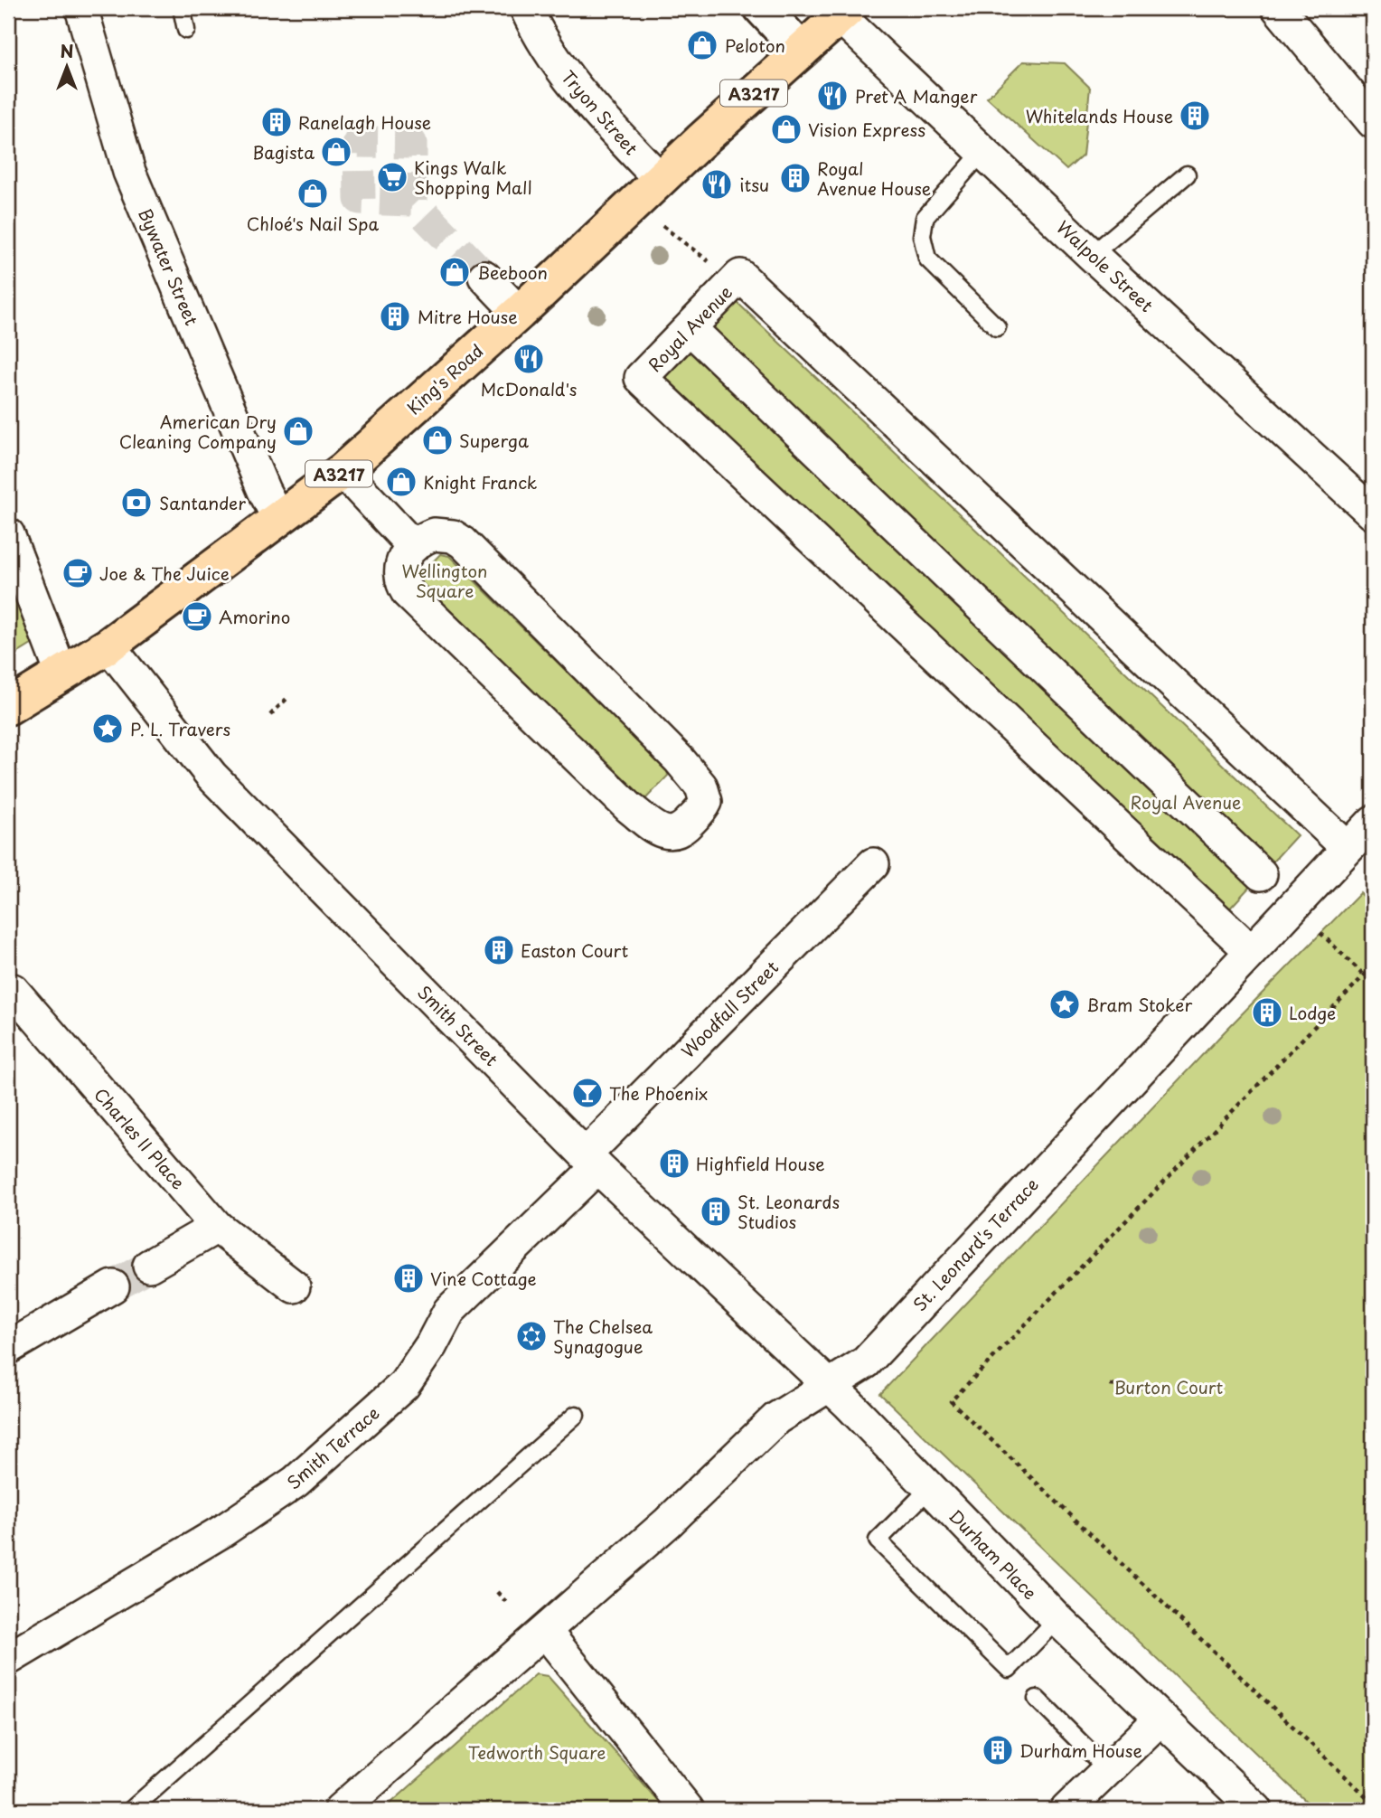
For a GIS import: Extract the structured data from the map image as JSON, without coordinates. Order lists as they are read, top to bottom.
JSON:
{
  "streets": {
    "main road": ["A3217", "King's Road"],
    "street": [
      "Tryon Street",
      "Walpole Street",
      "Bywater Street",
      "Royal Avenue",
      "Woodfall Street",
      "Smith Street",
      "Charles II Place",
      "St. Leonard's Terrace",
      "Smith Terrace",
      "Durham Place"
    ]
  },
  "crossings": [
    ["Tryon Street", "King's Road"],
    ["Walpole Street", "King's Road"],
    ["Bywater Street", "King's Road"],
    ["Royal Avenue", "St. Leonard's Terrace"],
    ["King's Road", "Smith Street"],
    ["Woodfall Street", "Smith Street"],
    ["Woodfall Street", "Smith Terrace"],
    ["Smith Street", "St. Leonard's Terrace"],
    ["Smith Street", "Smith Terrace"],
    ["Smith Street", "Durham Place"],
    ["St. Leonard's Terrace", "Durham Place"]
  ],
  "parks": [
    "Wellington Square",
    "Royal Avenue",
    "Burton Court",
    "Tedworth Square"
  ],
  "places": {
    "shop": [
      "Peloton",
      "Vision Express",
      "Bagista",
      "Chloé's Nail Spa",
      "Beeboon",
      "American Dry Cleaning Company",
      "Superga",
      "Knight Franck"
    ],
    "restaurant": ["Pret A Manger", "itsu", "McDonald's"],
    "building": [
      "Whitelands House",
      "Ranelagh House",
      "Royal Avenue House",
      "Mitre House",
      "Easton Court",
      "Lodge",
      "Highfield House",
      "St. Leonards Studios",
      "Vine Cottage",
      "Durham House"
    ],
    "supermarket": ["Kings Walk Shopping Mall"],
    "bank": ["Santander"],
    "cafe": ["Joe & The Juice", "Amorino"],
    "place": ["P. L. Travers", "Bram Stoker"],
    "bar": ["The Phoenix"],
    "synagogue": ["The Chelsea Synagogue"]
  },
  "north": "top"
}
